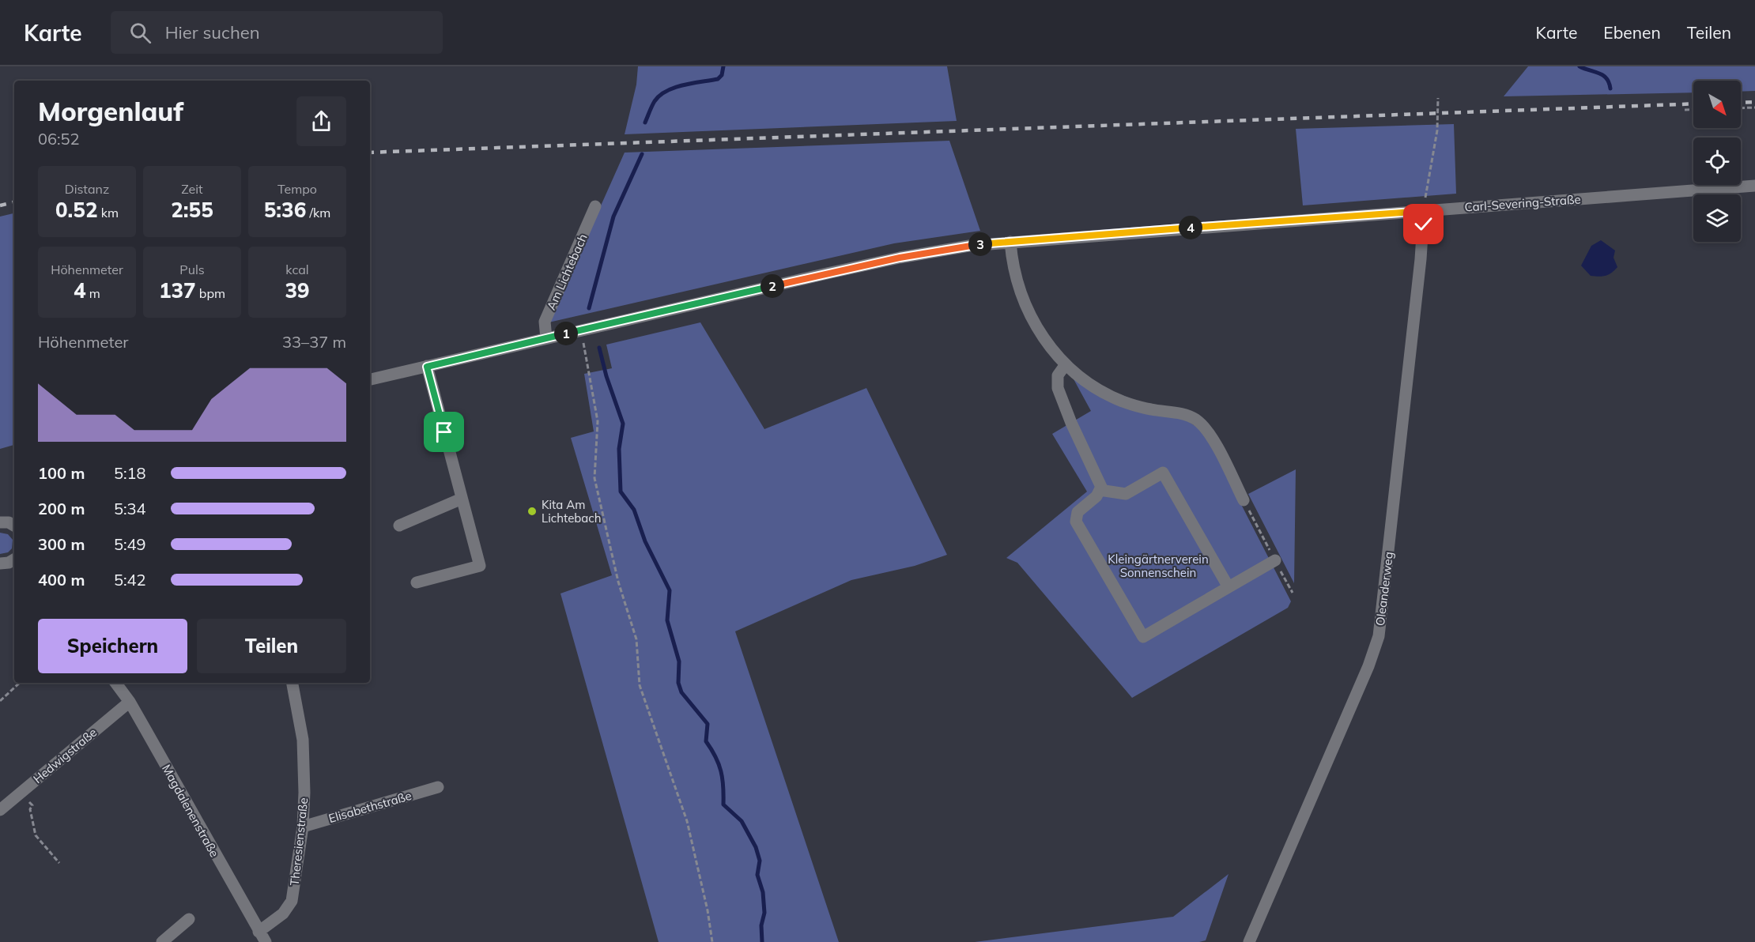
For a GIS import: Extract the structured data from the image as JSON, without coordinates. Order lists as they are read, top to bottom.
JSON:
{
  "streets": {
    "street": [
      "Carl-Severing-Straße",
      "Am Lichtebach",
      "Oleanderweg",
      "Hedwigstraße",
      "Elisabethstraße",
      "Magdalenenstraße",
      "Theresienstraße"
    ]
  },
  "crossings": [
    ["Carl-Severing-Straße", "Am Lichtebach"],
    ["Carl-Severing-Straße", "Oleanderweg"],
    ["Hedwigstraße", "Magdalenenstraße"],
    ["Elisabethstraße", "Theresienstraße"],
    ["Magdalenenstraße", "Theresienstraße"]
  ],
  "parks": ["Kleingärtnerverein Sonnenschein"],
  "places": ["Kita Am Lichtebach"],
  "north": "bottom right",
  "page": {
    "header": "Karte",
    "search": "Hier suchen",
    "nav": ["Karte", "Ebenen", "Teilen"],
    "heading": ["Morgenlauf", "06:52"],
    "stats": [
      ["Distanz", "0.52 km"],
      ["Zeit", "2:55"],
      ["Tempo", "5:36 /km"],
      ["Höhenmeter", "4 m"],
      ["Puls", "137 bpm"],
      ["kcal", "39"]
    ],
    "pins": [
      "4",
      "3",
      "2",
      "1"
    ],
    "chart": ["Höhenmeter", "33–37 m"],
    "list": [
      {
        "name": "100 m",
        "note": "5:18"
      },
      {
        "name": "200 m",
        "note": "5:34"
      },
      {
        "name": "300 m",
        "note": "5:49"
      },
      {
        "name": "400 m",
        "note": "5:42"
      }
    ],
    "buttons": ["Speichern", "Teilen"]
  }
}
